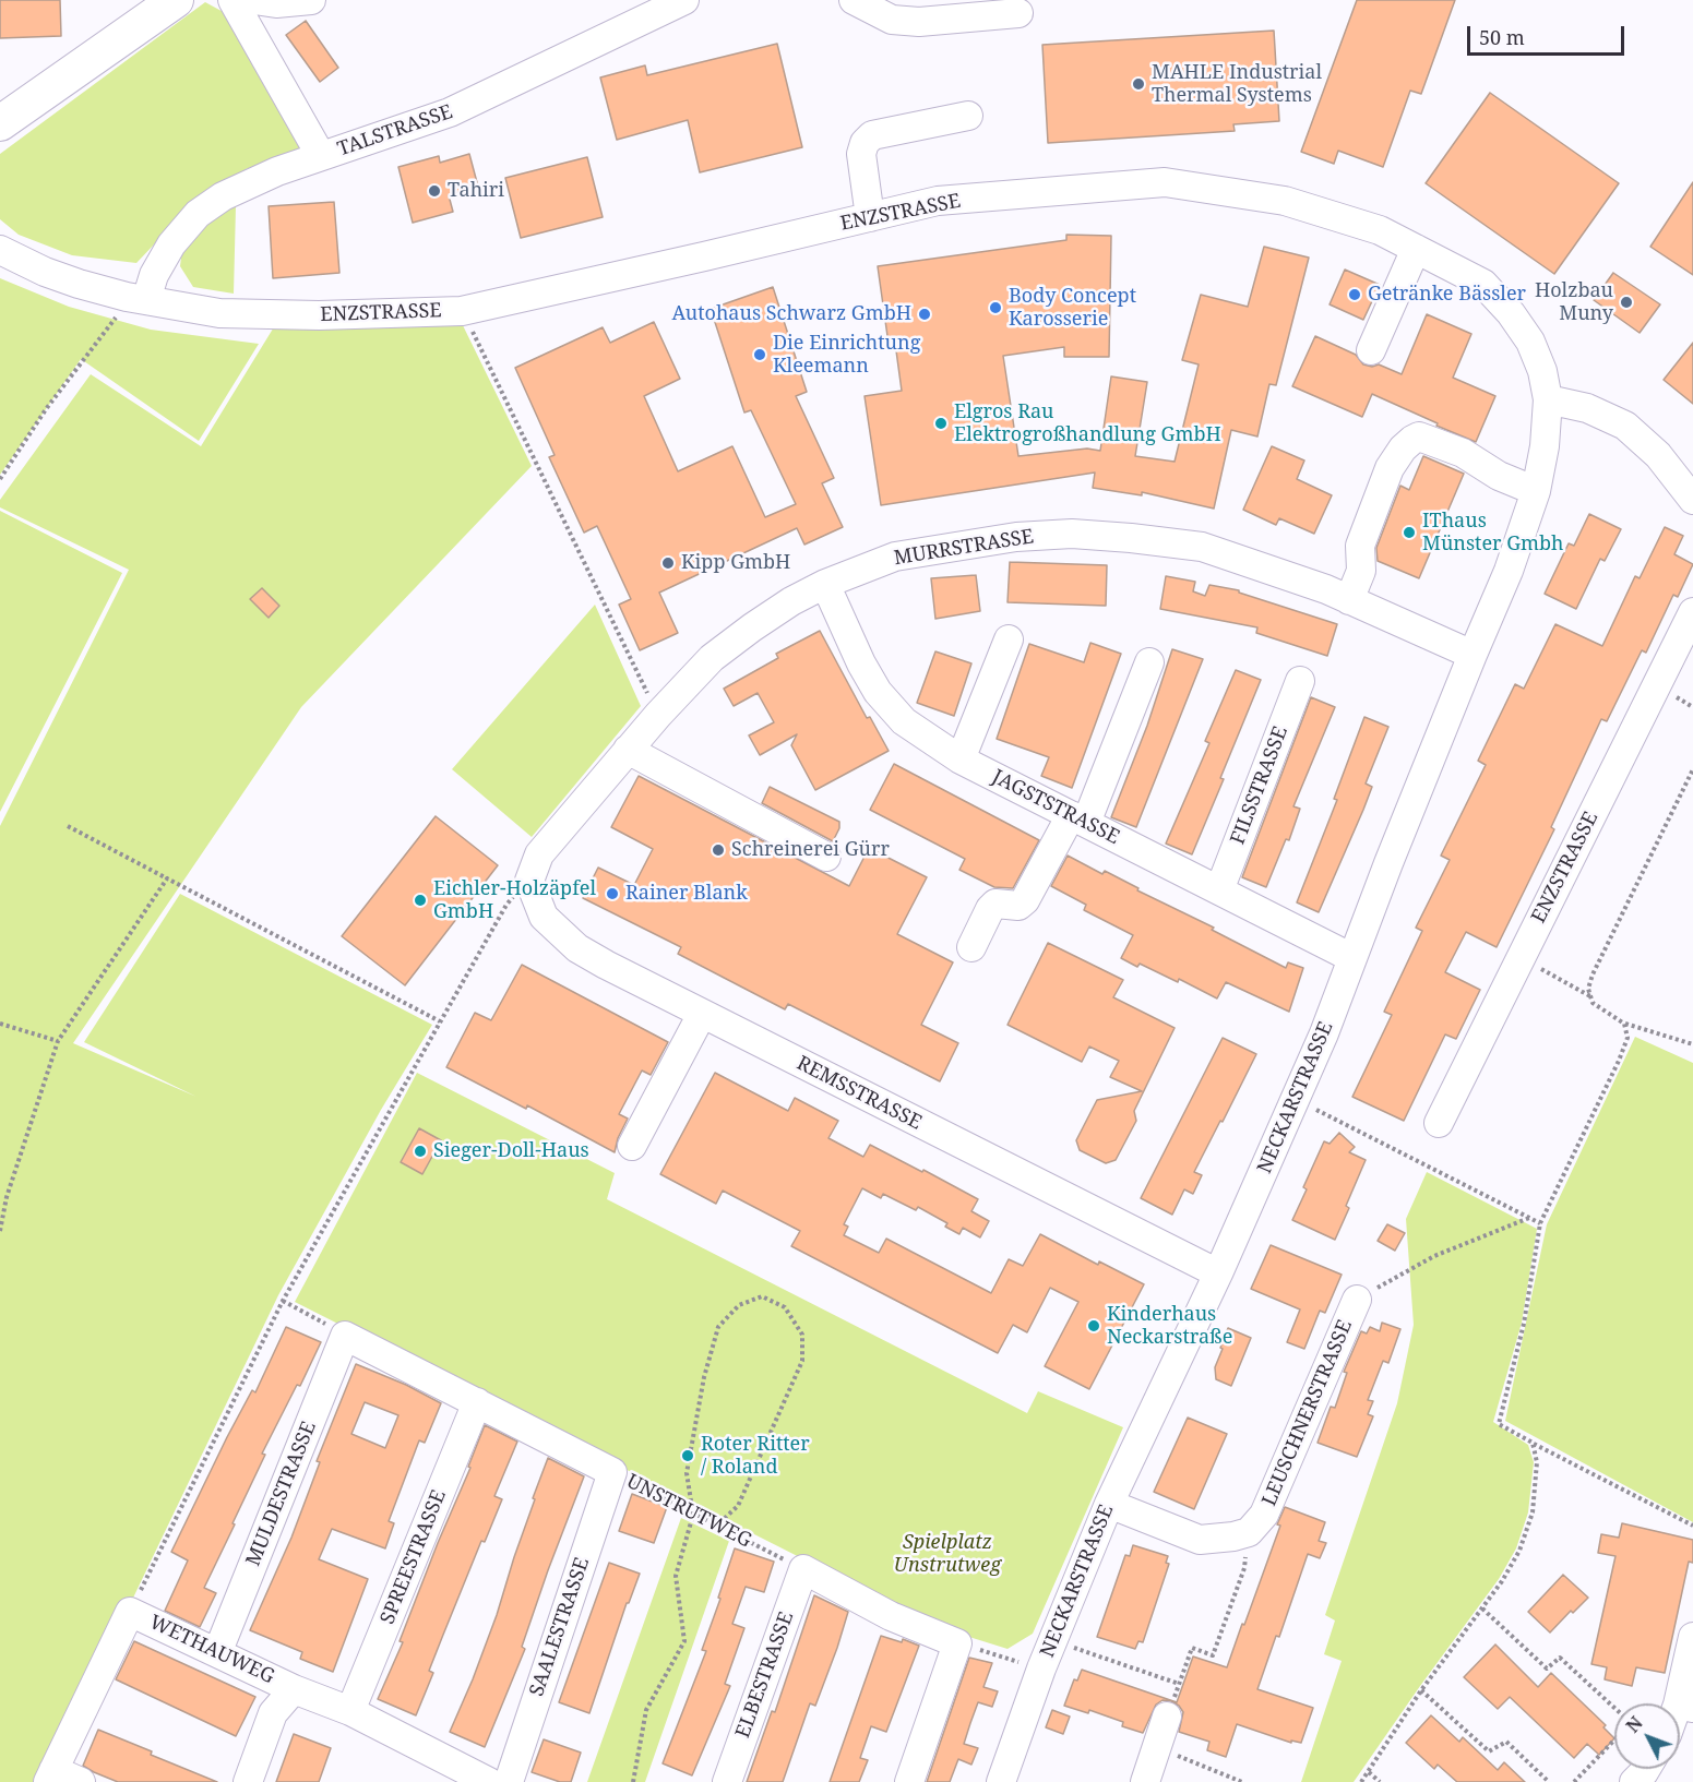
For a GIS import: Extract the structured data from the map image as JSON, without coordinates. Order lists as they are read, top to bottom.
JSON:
{
  "streets": {
    "street": [
      "TALSTRASSE",
      "ENZSTRASSE",
      "MURRSTRASSE",
      "FILSSTRASSE",
      "JAGSTSTRASSE",
      "REMSSTRASSE",
      "NECKARSTRASSE",
      "LEUSCHNERSTRASSE",
      "MULDESTRASSE",
      "UNSTRUTWEG",
      "SPREESTRASSE",
      "SAALESTRASSE",
      "WETHAUWEG",
      "ELBESTRASSE"
    ]
  },
  "crossings": [
    ["TALSTRASSE", "ENZSTRASSE"],
    ["ENZSTRASSE", "NECKARSTRASSE"],
    ["MURRSTRASSE", "JAGSTSTRASSE"],
    ["MURRSTRASSE", "REMSSTRASSE"],
    ["MURRSTRASSE", "NECKARSTRASSE"],
    ["FILSSTRASSE", "JAGSTSTRASSE"],
    ["JAGSTSTRASSE", "NECKARSTRASSE"],
    ["REMSSTRASSE", "NECKARSTRASSE"],
    ["MULDESTRASSE", "UNSTRUTWEG"],
    ["MULDESTRASSE", "WETHAUWEG"],
    ["UNSTRUTWEG", "SPREESTRASSE"],
    ["UNSTRUTWEG", "SAALESTRASSE"],
    ["UNSTRUTWEG", "ELBESTRASSE"],
    ["SPREESTRASSE", "WETHAUWEG"]
  ],
  "parks": ["Spielplatz Unstrutweg"],
  "places": [
    "MAHLE Industrial Thermal Systems",
    "Tahiri",
    "Getränke Bässler",
    "Holzbau Muny",
    "Body Concept Karosserie",
    "Autohaus Schwarz GmbH",
    "Die Einrichtung Kleemann",
    "Elgros Rau Elektrogroßhandlung GmbH",
    "IThaus Münster Gmbh",
    "Kipp GmbH",
    "Schreinerei Gürr",
    "Rainer Blank",
    "Eichler-Holzäpfel GmbH",
    "Sieger-Doll-Haus",
    "Kinderhaus Neckarstraße",
    "Roter Ritter / Roland"
  ],
  "scale_bar": "50 m",
  "north": "top left"
}
